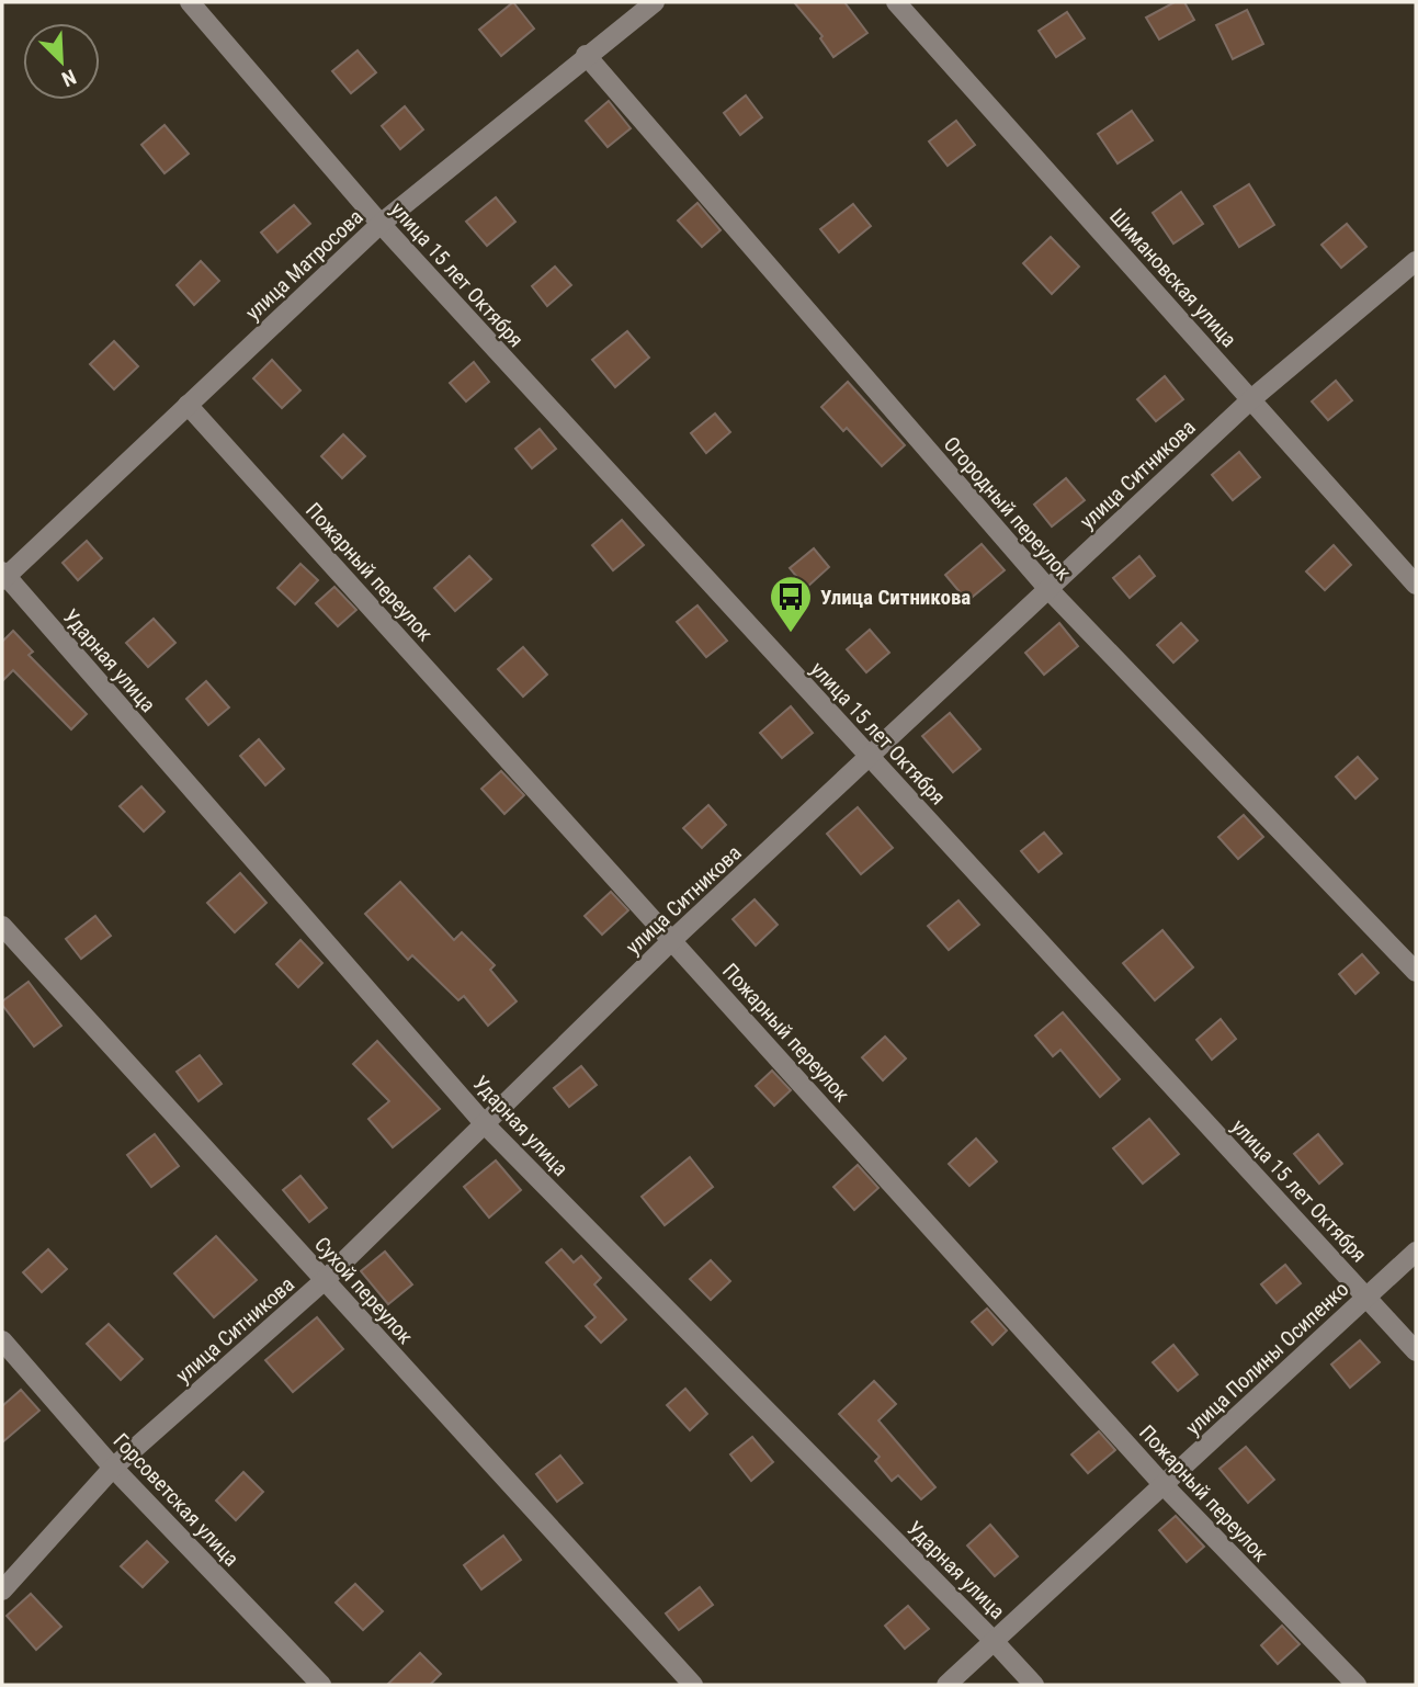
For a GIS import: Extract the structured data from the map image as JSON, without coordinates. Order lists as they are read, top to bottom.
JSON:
{
  "streets": {
    "street": [
      "улица Матросова",
      "улица 15 лет Октября",
      "Шимановская улица",
      "улица Ситникова",
      "Огородный переулок",
      "Пожарный переулок",
      "Ударная улица",
      "Сухой переулок",
      "улица Полины Осипенко",
      "Горсоветская улица"
    ]
  },
  "crossings": [
    ["улица Матросова", "улица 15 лет Октября"],
    ["улица Матросова", "Огородный переулок"],
    ["улица Матросова", "Пожарный переулок"],
    ["улица Матросова", "Ударная улица"],
    ["улица 15 лет Октября", "улица Ситникова"],
    ["улица 15 лет Октября", "улица Полины Осипенко"],
    ["Шимановская улица", "улица Ситникова"],
    ["улица Ситникова", "Огородный переулок"],
    ["улица Ситникова", "Пожарный переулок"],
    ["улица Ситникова", "Ударная улица"],
    ["улица Ситникова", "Сухой переулок"],
    ["улица Ситникова", "Горсоветская улица"],
    ["Пожарный переулок", "улица Полины Осипенко"],
    ["Ударная улица", "улица Полины Осипенко"]
  ],
  "places": {
    "bus stop": ["Улица Ситникова"]
  },
  "north": "bottom right"
}
